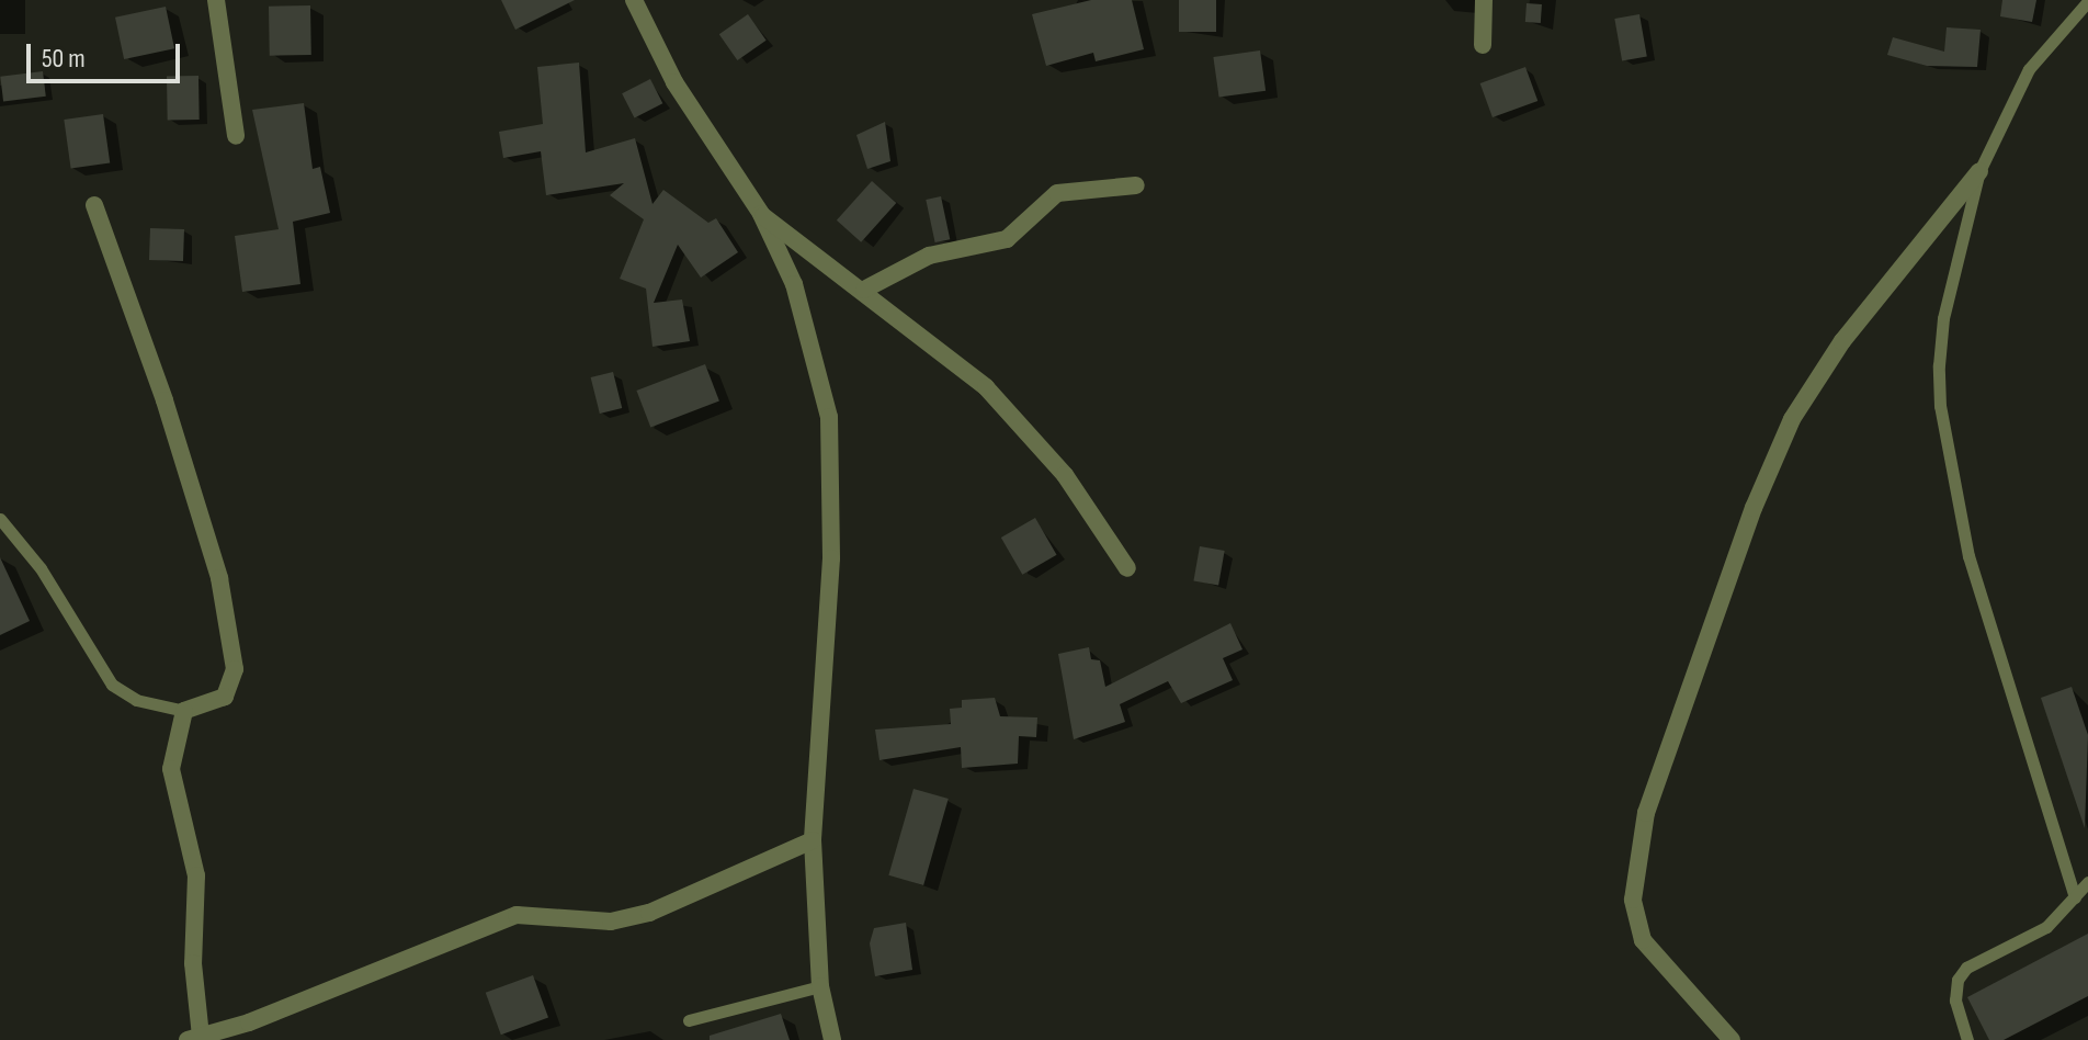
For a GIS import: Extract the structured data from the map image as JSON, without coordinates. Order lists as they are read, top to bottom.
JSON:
{
  "scale_bar": "50 m"
}
